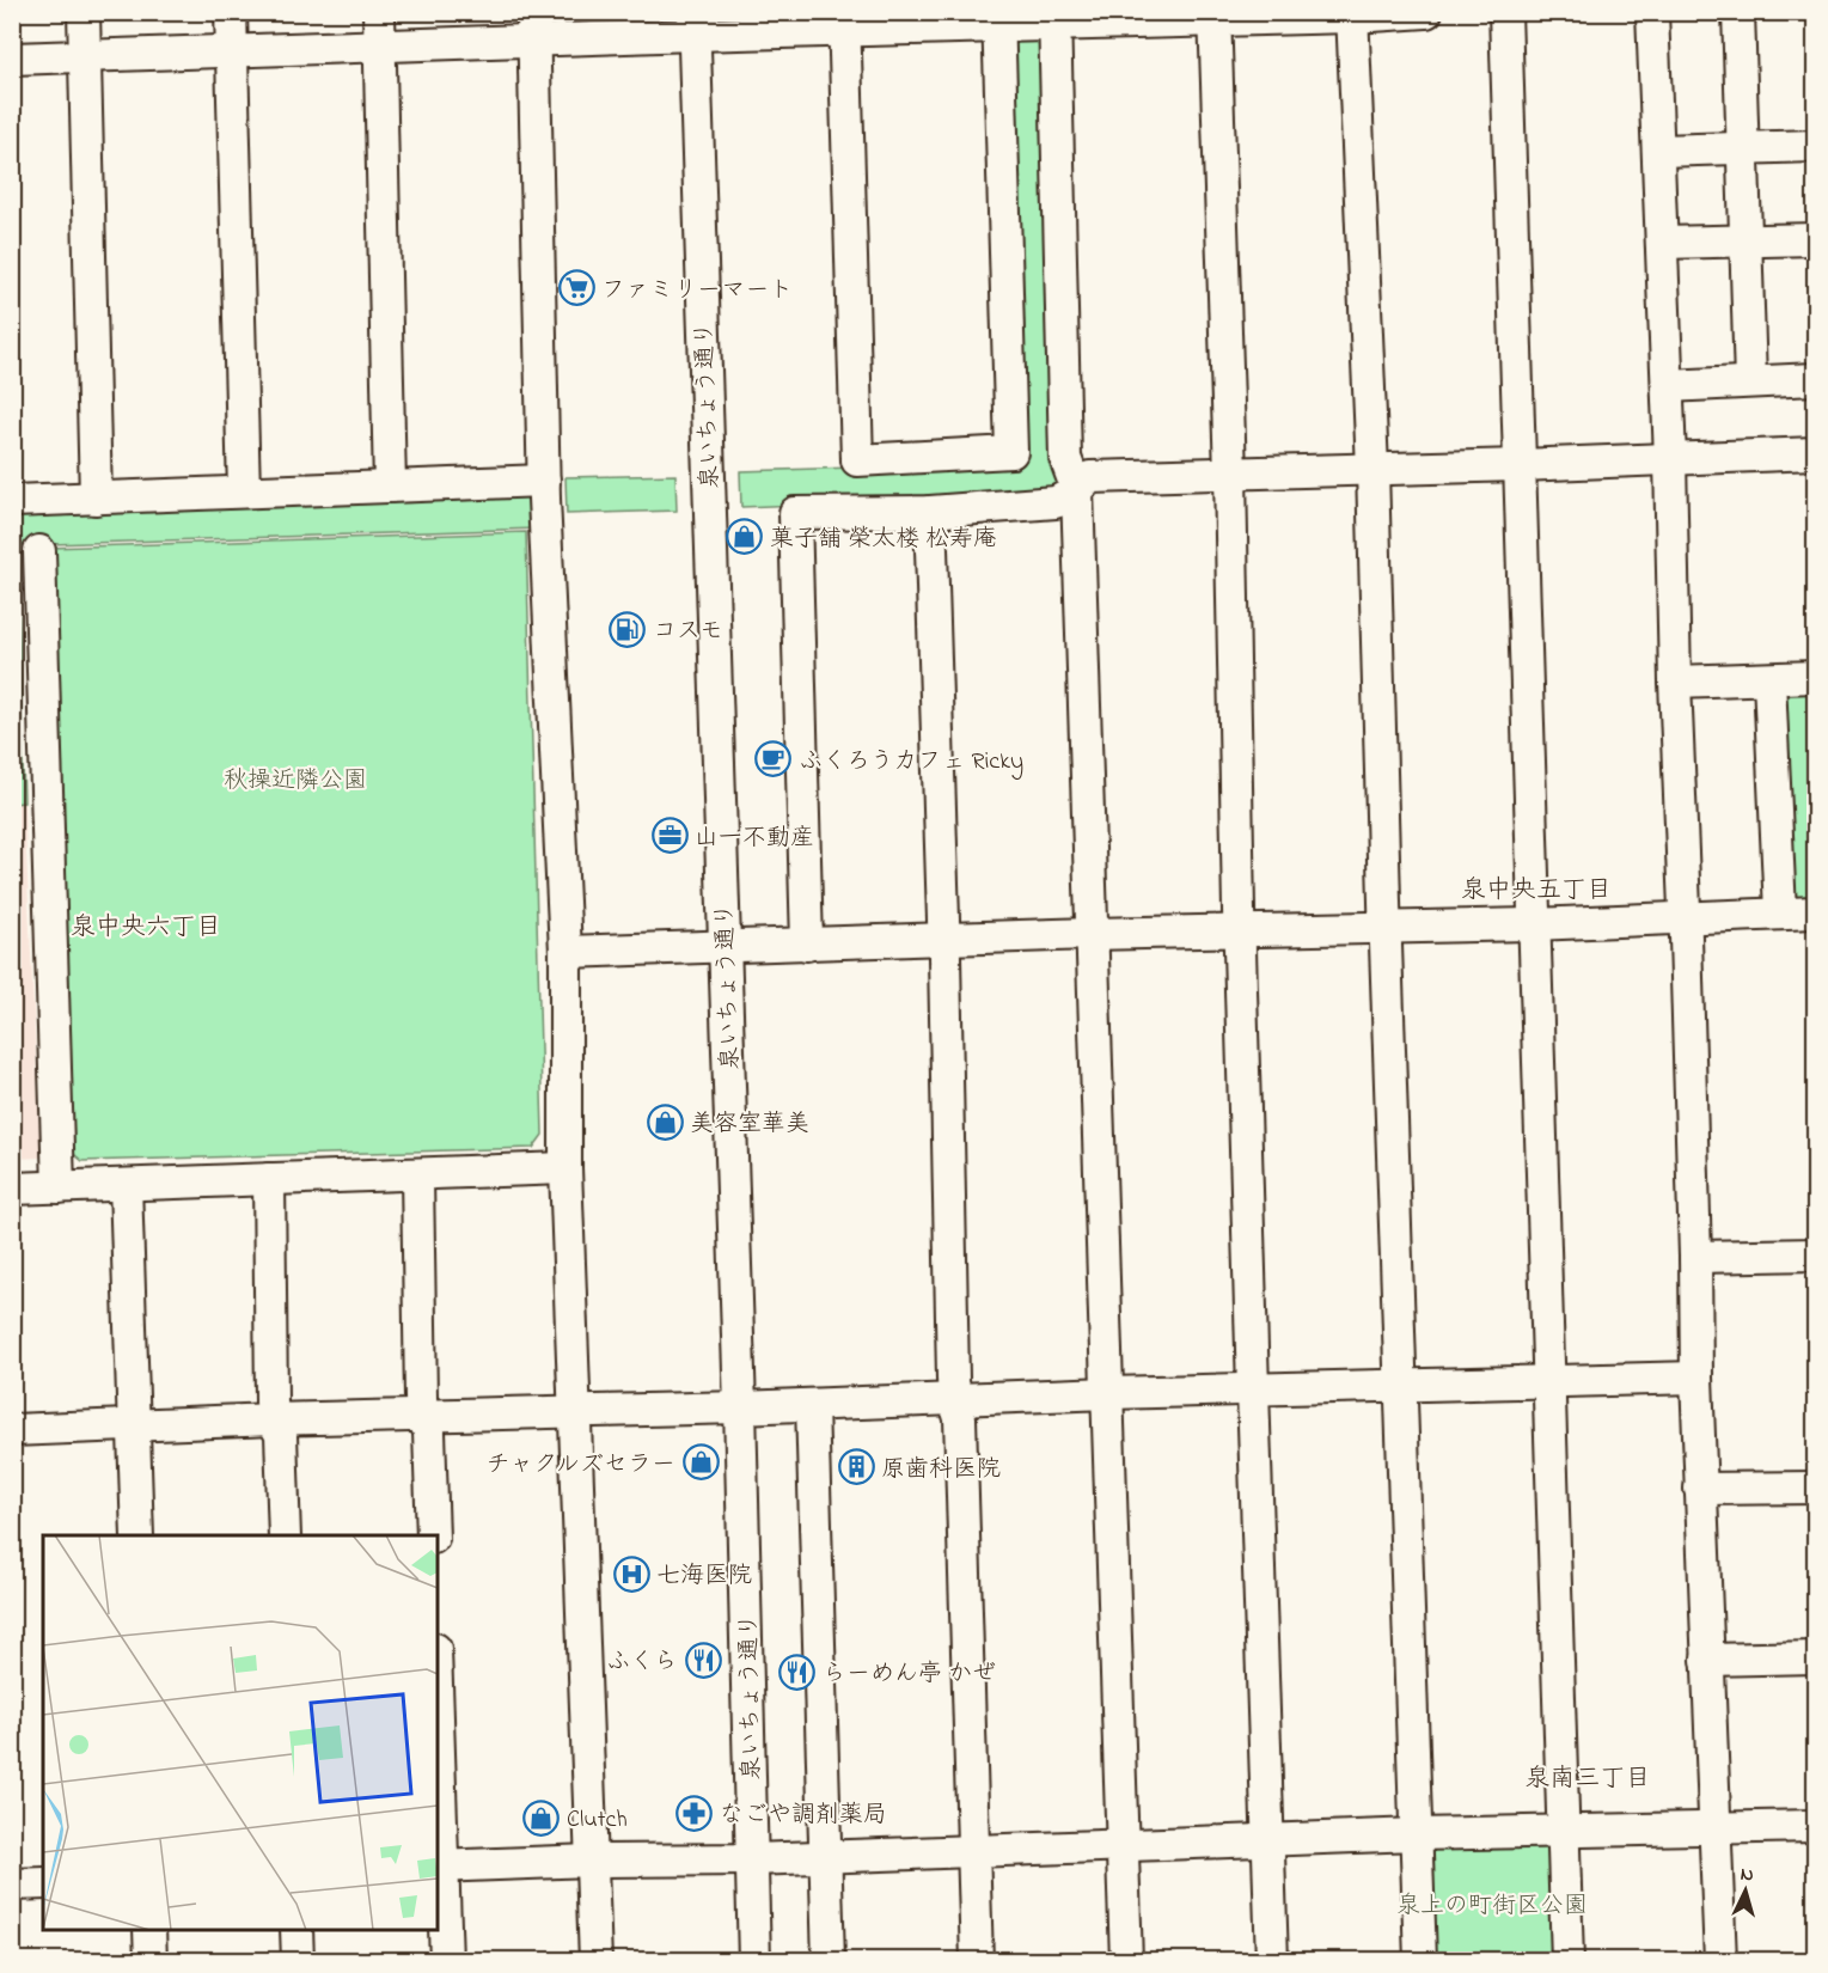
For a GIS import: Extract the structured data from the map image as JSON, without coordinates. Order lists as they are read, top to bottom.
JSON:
{
  "streets": {
    "street": ["泉いちょう通り"]
  },
  "districts": ["泉中央五丁目", "泉中央六丁目", "泉南三丁目"],
  "parks": ["秋操近隣公園", "泉上の町街区公園"],
  "places": {
    "supermarket": ["ファミリーマート"],
    "shop": [
      "菓子舗 榮太楼 松寿庵",
      "美容室華美",
      "チャクルズセラー",
      "Clutch"
    ],
    "fuel station": ["コスモ"],
    "cafe": ["ふくろうカフェ Ricky"],
    "office": ["山一不動産"],
    "building": ["原歯科医院"],
    "hospital": ["七海医院"],
    "restaurant": ["ふくら", "らーめん亭 かぜ"],
    "pharmacy": ["なごや調剤薬局"]
  },
  "north": "top"
}
